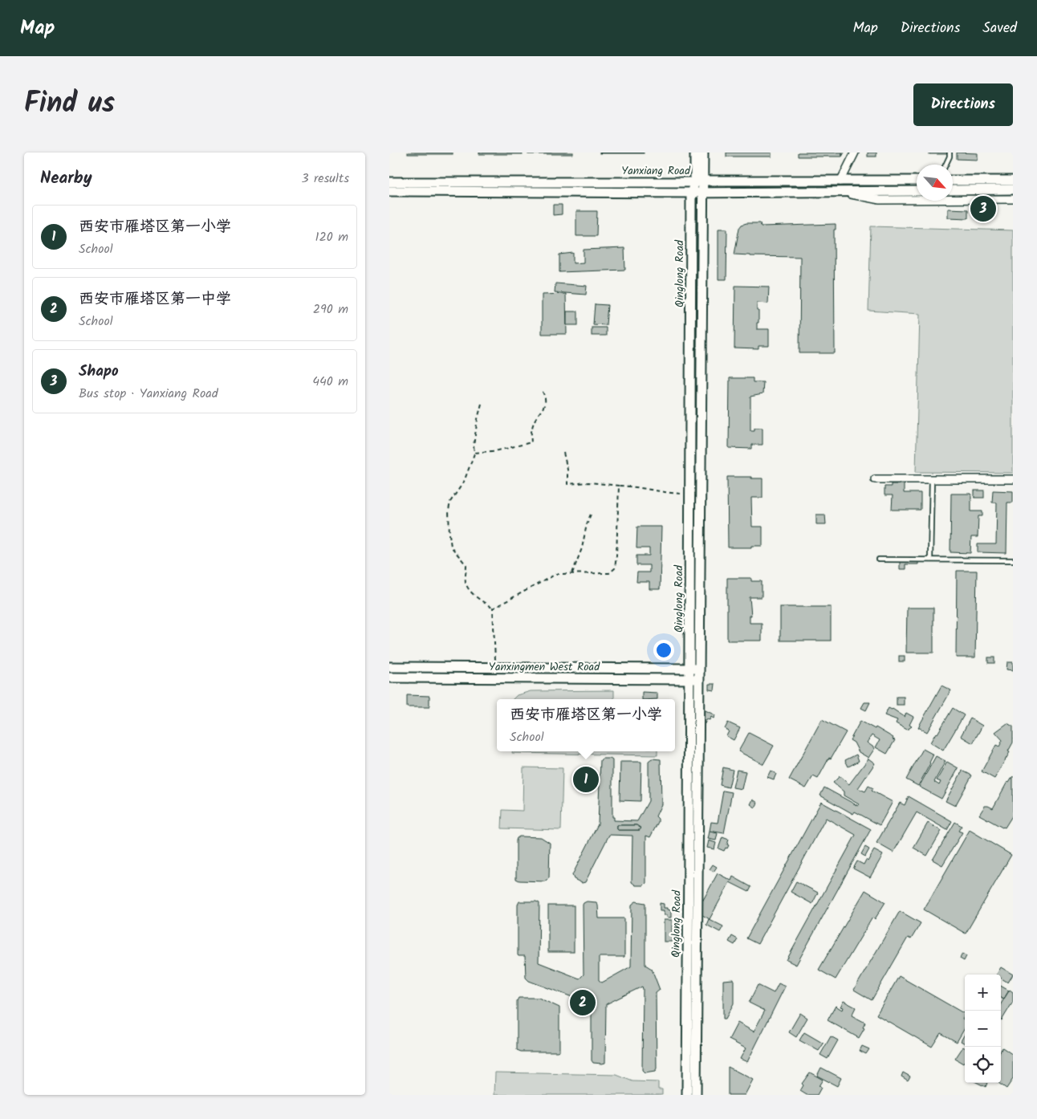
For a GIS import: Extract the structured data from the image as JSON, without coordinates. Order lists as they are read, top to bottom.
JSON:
{
  "streets": {
    "street": ["Yanxiang Road", "Qinglong Road", "Yanxingmen West Road"]
  },
  "crossings": [
    ["Yanxiang Road", "Qinglong Road"],
    ["Qinglong Road", "Yanxingmen West Road"]
  ],
  "north": "bottom right",
  "page": {
    "header": "Map",
    "nav": ["Map", "Directions", "Saved"],
    "title": "Find us",
    "buttons": "Directions",
    "heading": ["Nearby", "3 results"],
    "pins": ["3", "1", "2"],
    "list": [
      {
        "mark": "1",
        "name": "西安市雁塔区第一小学",
        "note": "School",
        "value": "120 m"
      },
      {
        "mark": "2",
        "name": "西安市雁塔区第一中学",
        "note": "School",
        "value": "290 m"
      },
      {
        "mark": "3",
        "name": "Shapo",
        "note": "Bus stop · Yanxiang Road",
        "value": "440 m"
      }
    ],
    "popup": ["西安市雁塔区第一小学", "School"],
    "map_buttons": ["+", "−"]
  }
}
